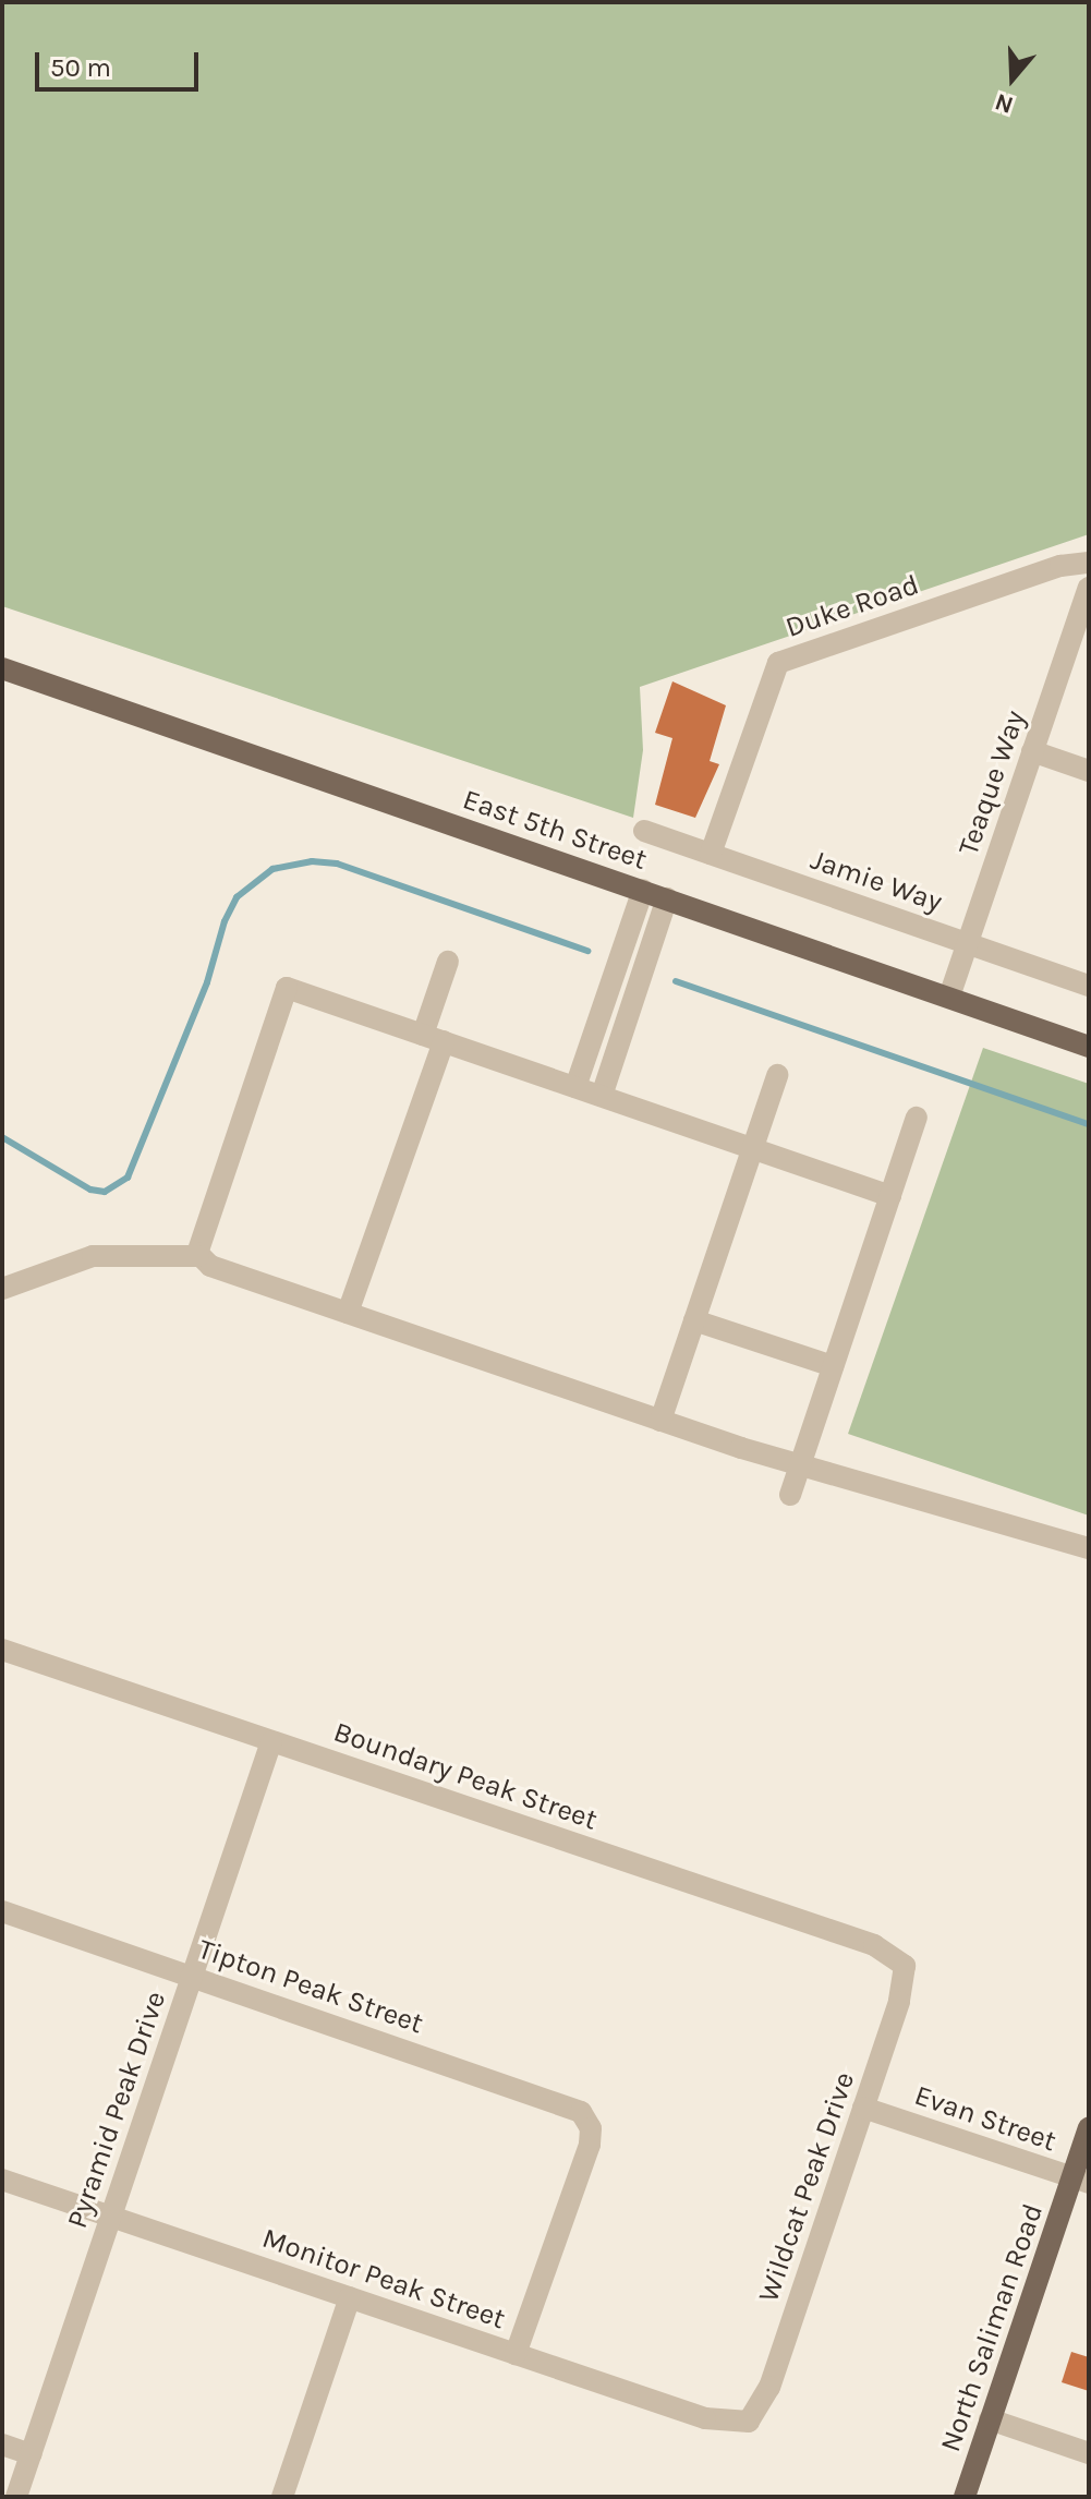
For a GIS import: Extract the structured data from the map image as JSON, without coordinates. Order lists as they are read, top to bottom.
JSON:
{
  "streets": {
    "main road": ["East 5th Street", "North Saliman Road"],
    "street": [
      "Duke Road",
      "Teaque Way",
      "Jamie Way",
      "Boundary Peak Street",
      "Tipton Peak Street",
      "Pyramid Peak Drive",
      "Evan Street",
      "Wildcat Peak Drive",
      "Monitor Peak Street"
    ]
  },
  "crossings": [
    ["Duke Road", "Jamie Way"],
    ["Teaque Way", "East 5th Street"],
    ["Teaque Way", "Jamie Way"],
    ["Boundary Peak Street", "Pyramid Peak Drive"],
    ["Boundary Peak Street", "Wildcat Peak Drive"],
    ["Tipton Peak Street", "Pyramid Peak Drive"],
    ["Tipton Peak Street", "Monitor Peak Street"],
    ["Pyramid Peak Drive", "Monitor Peak Street"],
    ["Evan Street", "Wildcat Peak Drive"],
    ["Evan Street", "North Saliman Road"],
    ["Wildcat Peak Drive", "Monitor Peak Street"]
  ],
  "scale_bar": "50 m",
  "north": "bottom"
}
